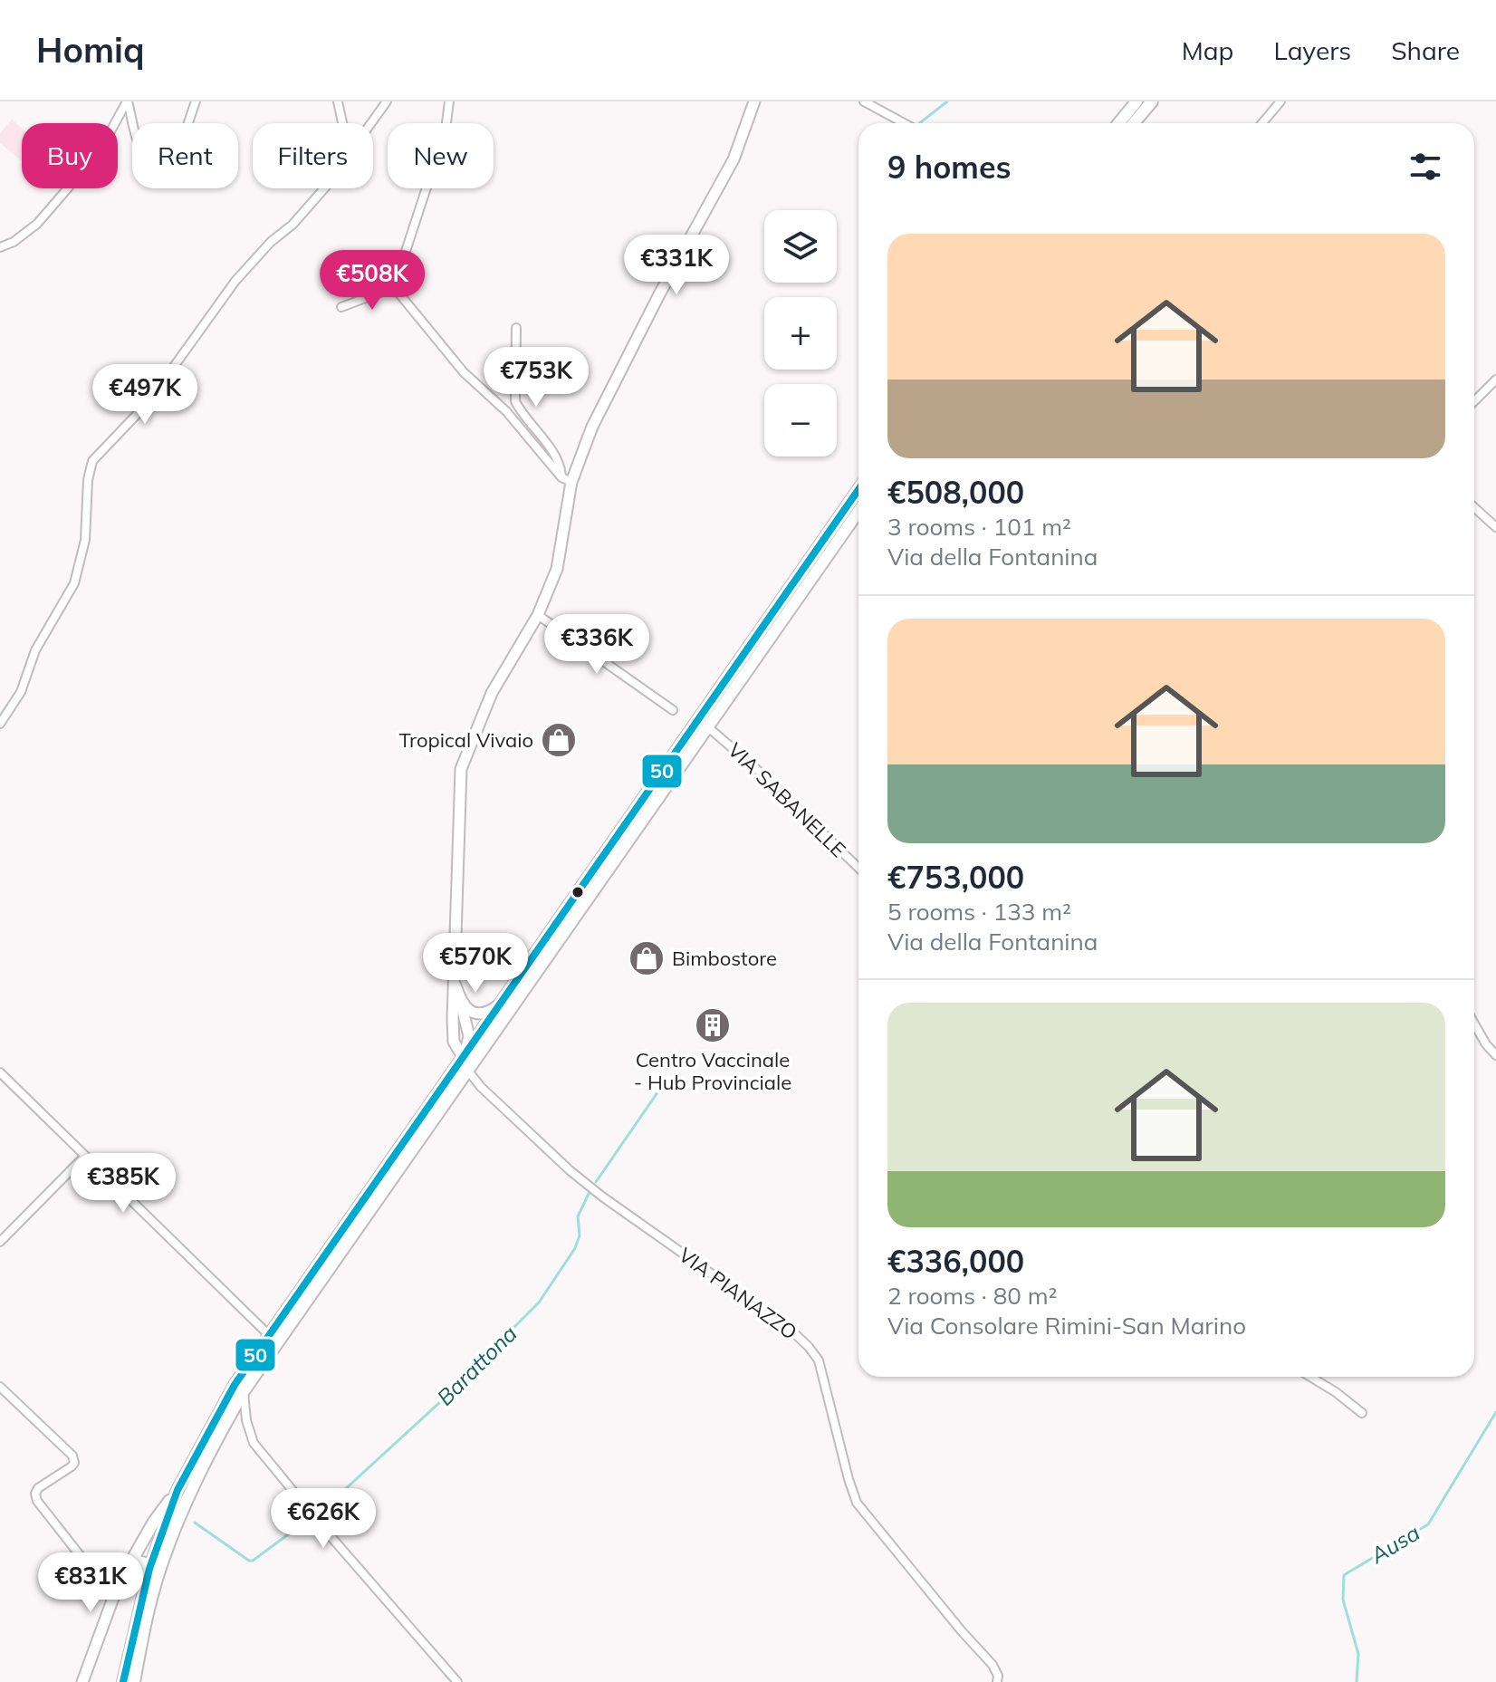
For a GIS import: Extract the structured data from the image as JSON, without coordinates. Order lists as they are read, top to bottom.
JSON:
{
  "streets": {
    "street": ["VIA SABANELLE", "VIA PIANAZZO"]
  },
  "water": ["Barattona", "Ausa"],
  "places": {
    "shop": ["Tropical Vivaio", "Bimbostore"],
    "building": ["Centro Vaccinale - Hub Provinciale"]
  },
  "lines": ["transit line 50"],
  "page": {
    "header": "Homiq",
    "nav": ["Map", "Layers", "Share"],
    "chip": [
      "Buy",
      "Rent",
      "Filters",
      "New"
    ],
    "heading": "9 homes",
    "map_buttons": ["+", "−"],
    "list": [
      {
        "name": "€508,000",
        "note": "3 rooms · 101 m² · Via della Fontanina"
      },
      {
        "name": "€753,000",
        "note": "5 rooms · 133 m² · Via della Fontanina"
      },
      {
        "name": "€336,000",
        "note": "2 rooms · 80 m² · Via Consolare Rimini-San Marino"
      }
    ],
    "price": [
      "€331K",
      "€508K",
      "€753K",
      "€497K",
      "€336K",
      "€570K",
      "€385K",
      "€626K",
      "€831K"
    ]
  }
}
